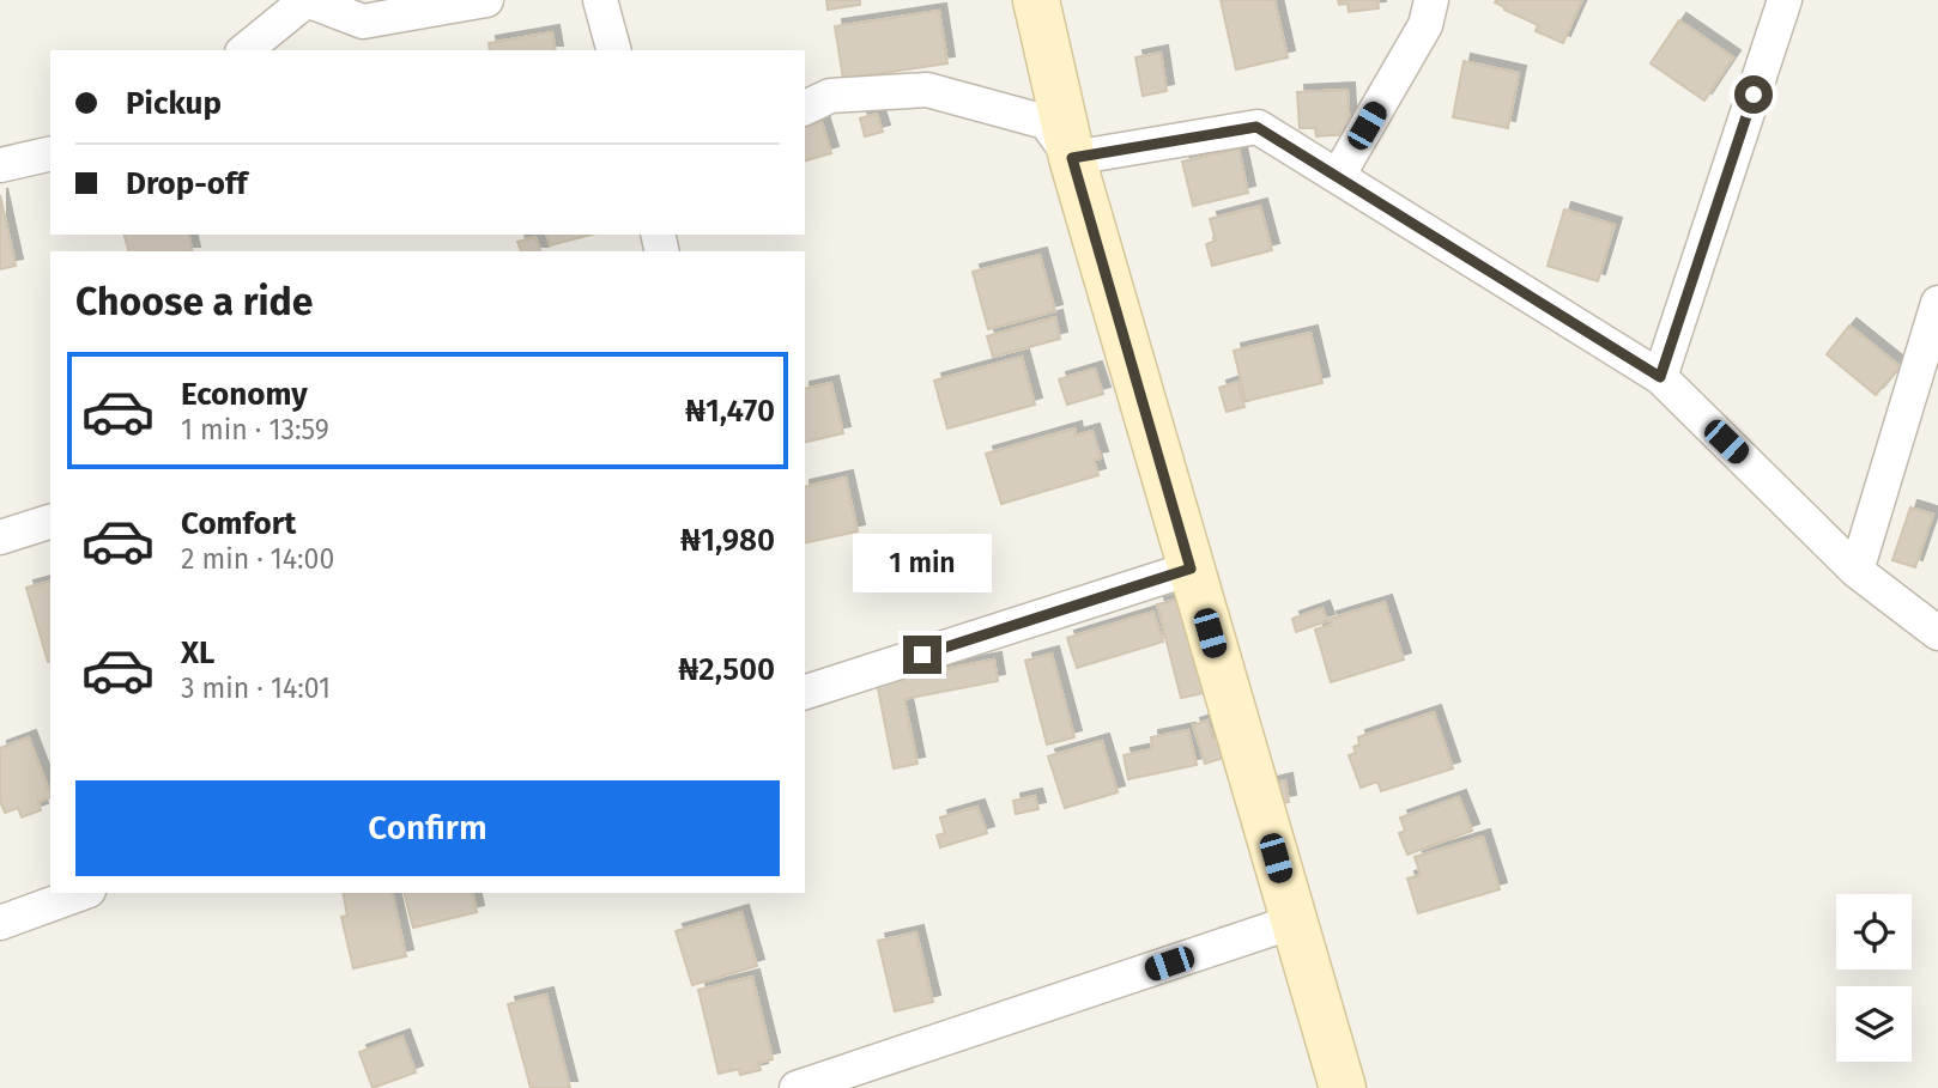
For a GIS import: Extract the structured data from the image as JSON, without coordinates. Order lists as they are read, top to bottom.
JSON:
{
  "page": {
    "banner": ["Pickup", "Drop-off"],
    "heading": "Choose a ride",
    "list": [
      {
        "name": "Economy",
        "note": "1 min · 13:59",
        "value": "₦1,470"
      },
      {
        "name": "Comfort",
        "note": "2 min · 14:00",
        "value": "₦1,980"
      },
      {
        "name": "XL",
        "note": "3 min · 14:01",
        "value": "₦2,500"
      }
    ],
    "bubble": "1 min",
    "buttons": "Confirm"
  }
}
